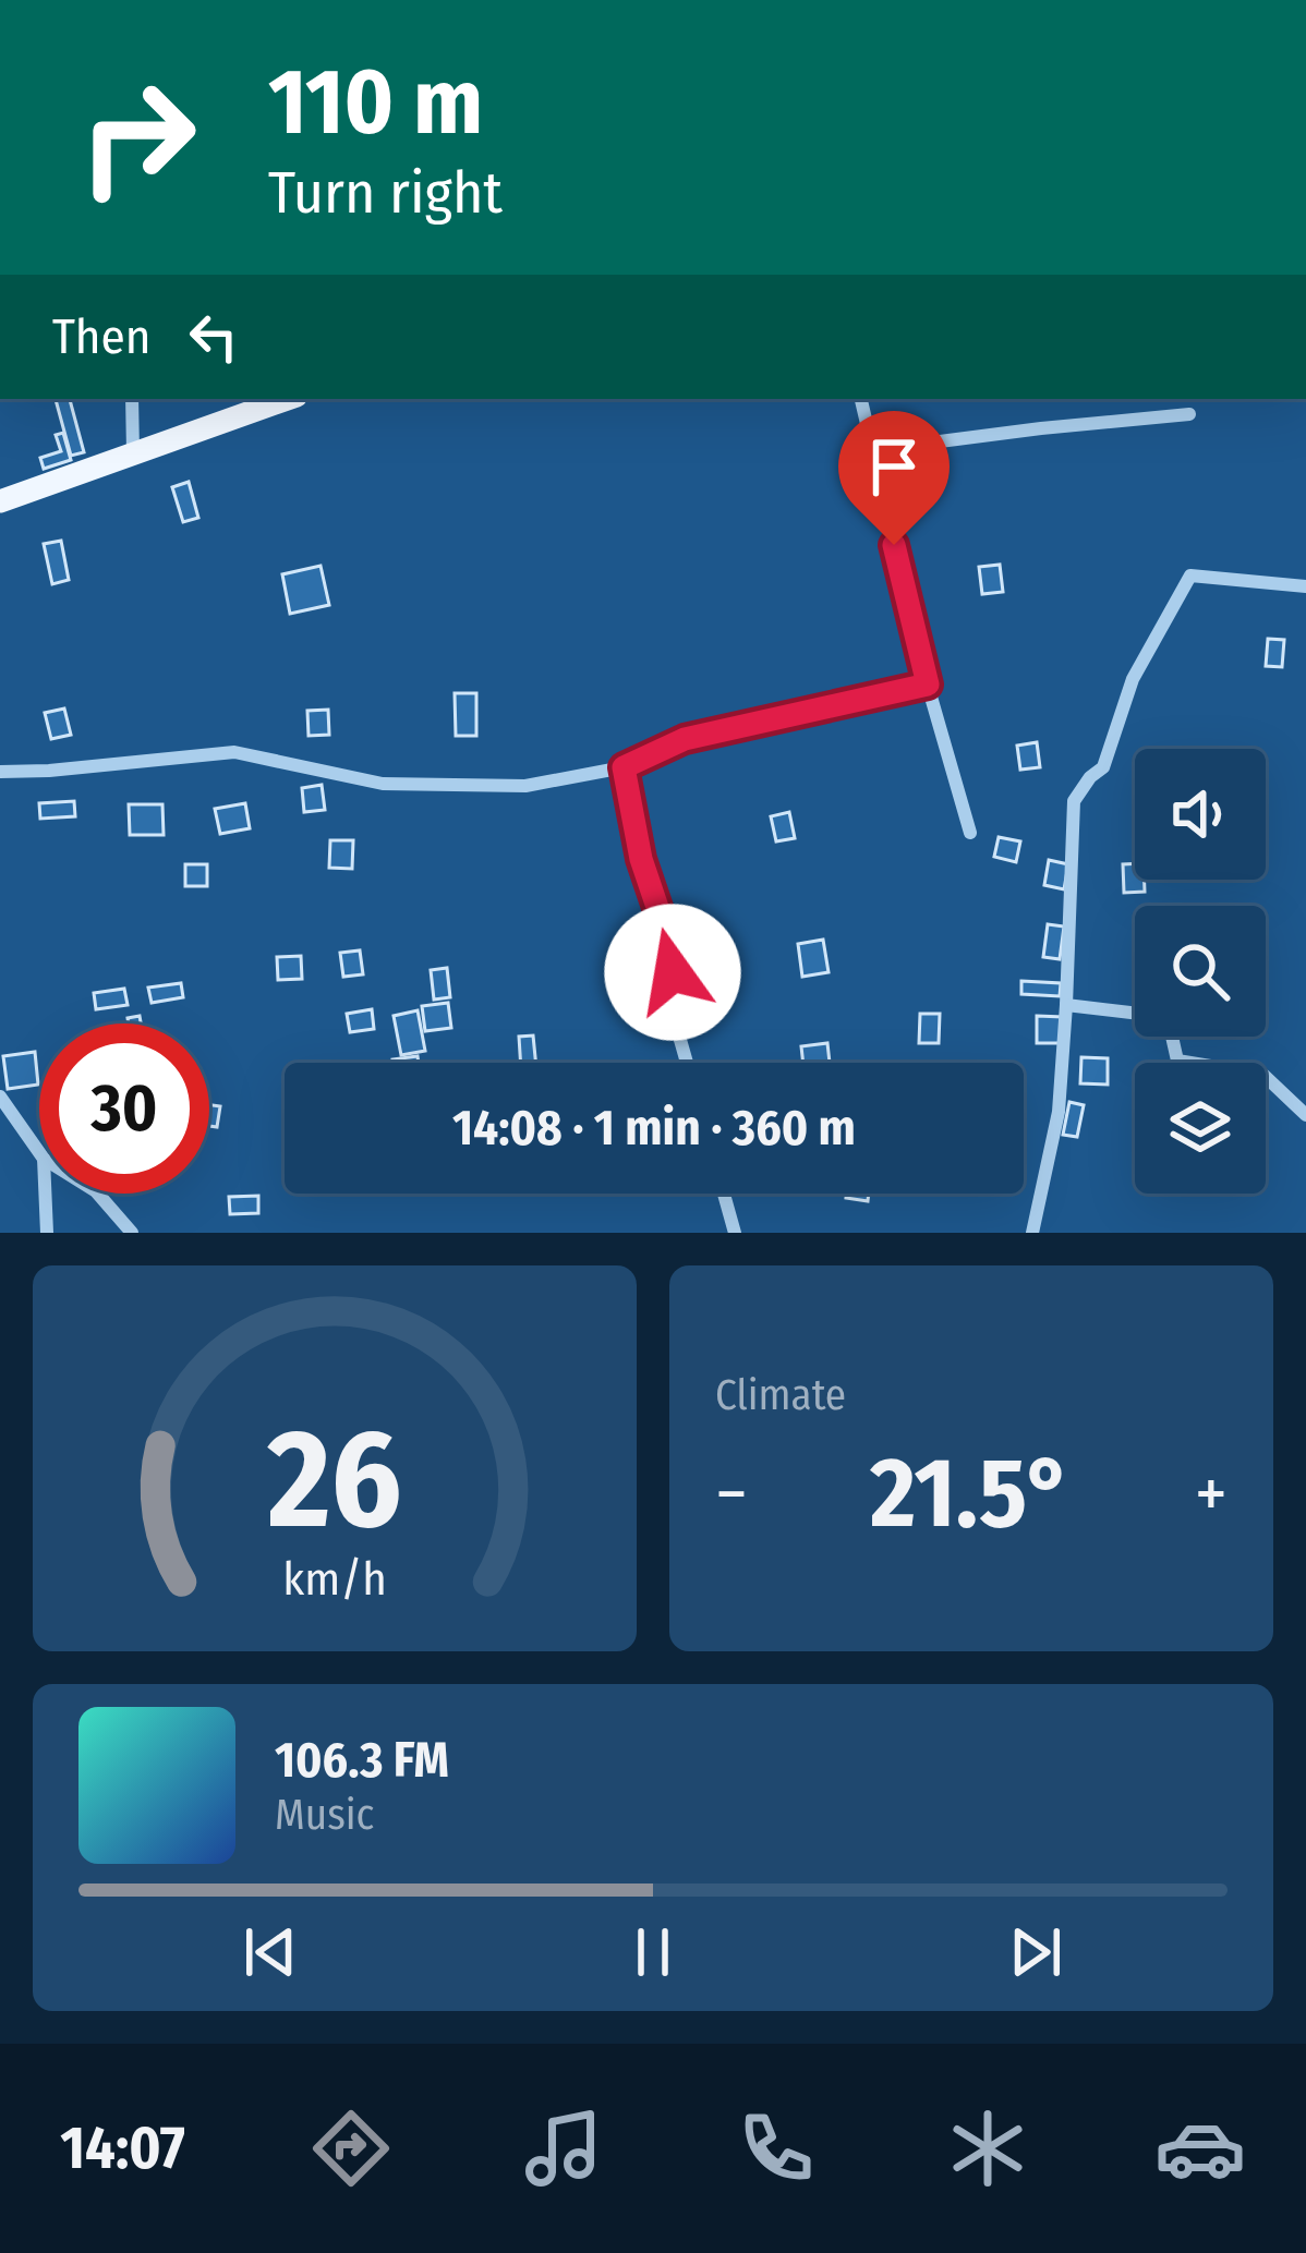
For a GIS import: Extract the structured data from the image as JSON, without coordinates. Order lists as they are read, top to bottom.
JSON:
{
  "page": {
    "turn": ["110 m", "Turn right"],
    "then": "Then",
    "limit": "30",
    "trip": "14:08 · 1 min · 360 m",
    "tile": "Climate",
    "heat": ["−", "21.5°", "+"],
    "song": ["106.3 FM", "Music"],
    "tabs": "14:07",
    "gauge": ["26", "km/h"]
  }
}
